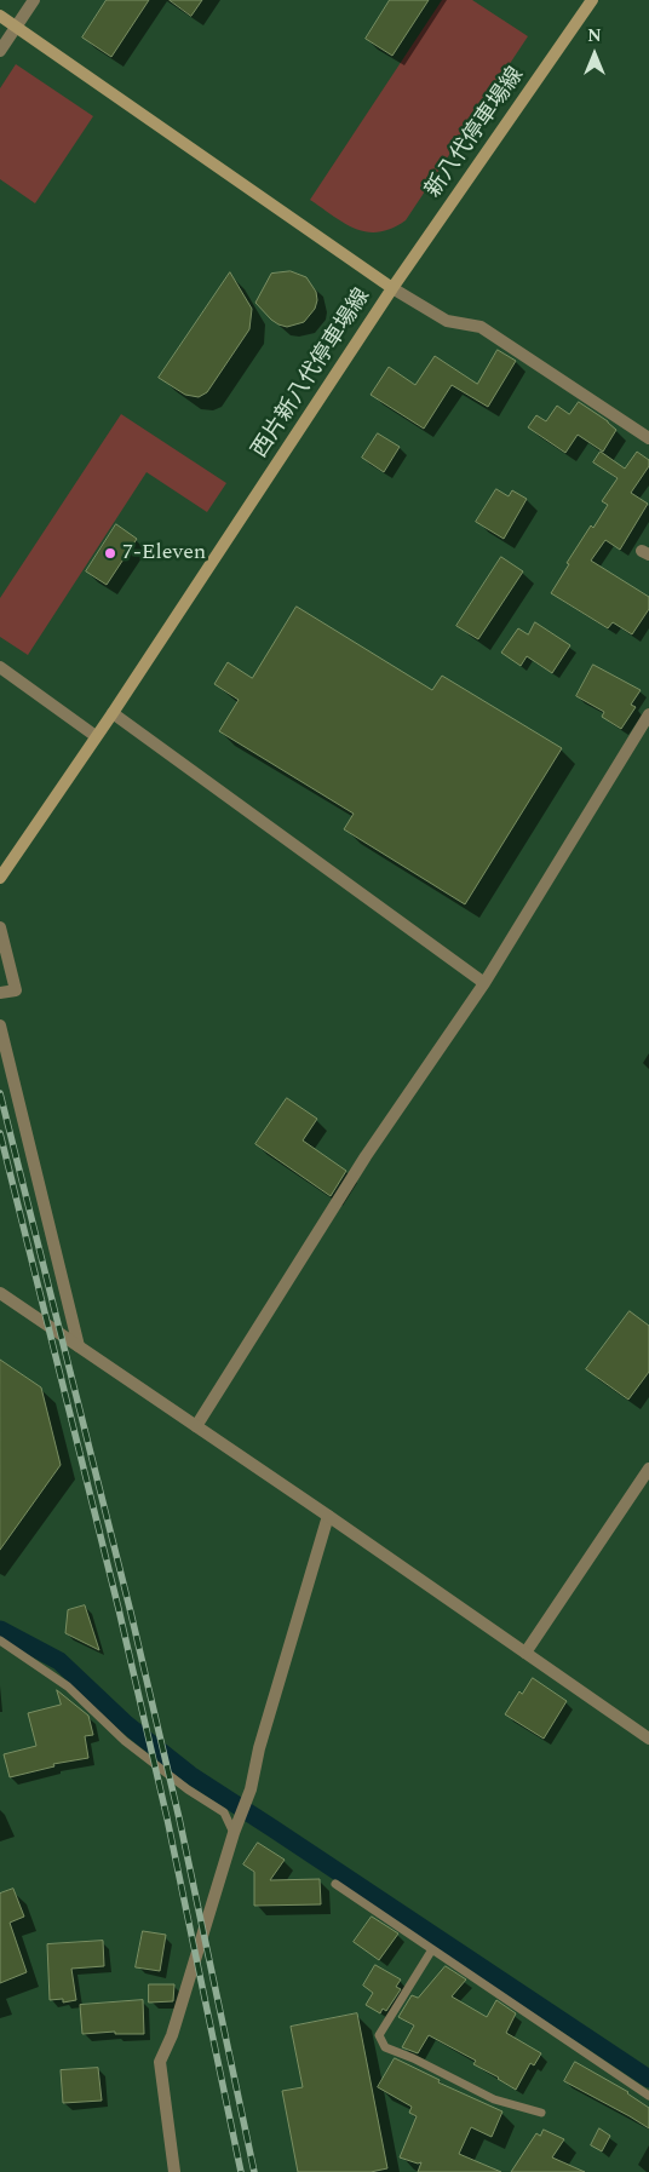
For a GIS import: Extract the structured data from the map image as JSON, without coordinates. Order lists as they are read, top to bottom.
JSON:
{
  "streets": {
    "main road": ["新八代停車場線", "西片新八代停車場線"]
  },
  "crossings": [
    ["新八代停車場線", "西片新八代停車場線"]
  ],
  "places": ["7-Eleven"],
  "north": "top"
}
